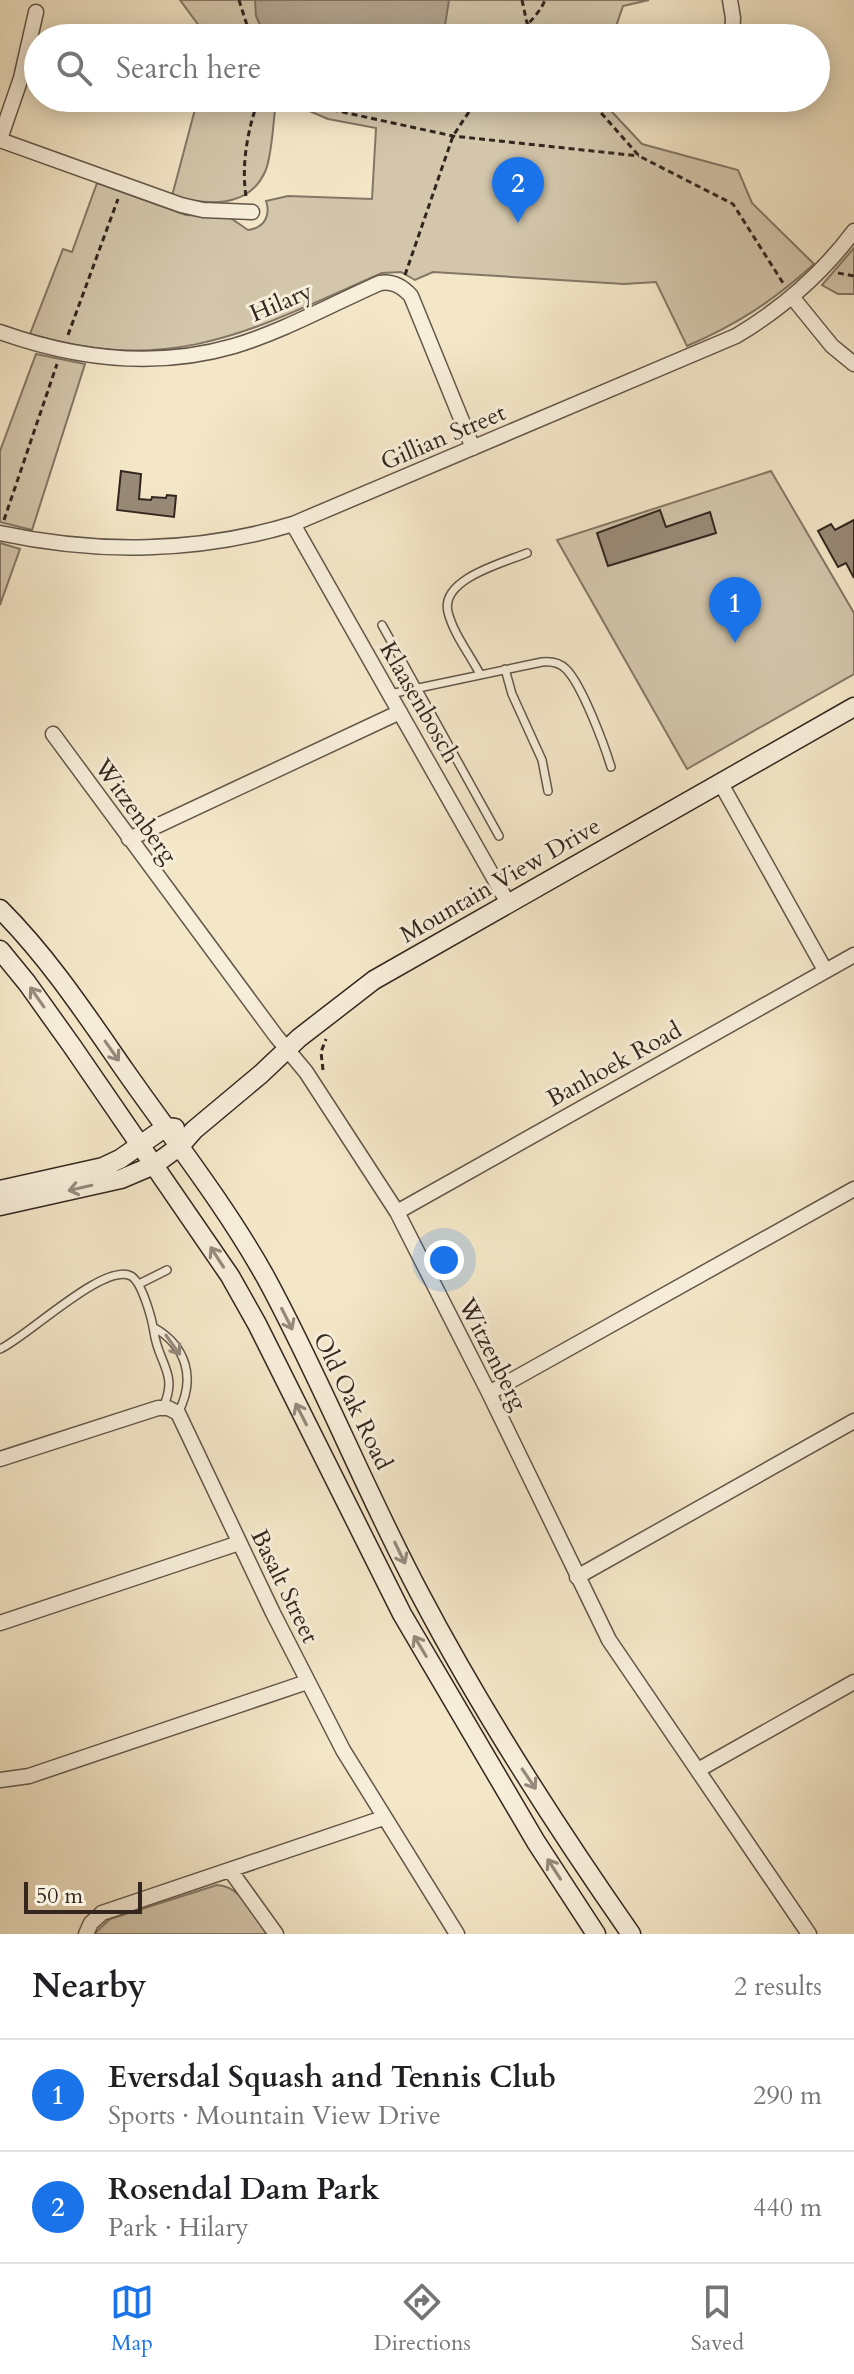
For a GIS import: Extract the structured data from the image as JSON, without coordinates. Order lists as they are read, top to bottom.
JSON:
{
  "streets": {
    "main road": ["Mountain View Drive", "Old Oak Road"],
    "street": [
      "Hilary",
      "Gillian Street",
      "Klaasenbosch",
      "Witzenberg",
      "Banhoek Road",
      "Basalt Street"
    ]
  },
  "crossings": [
    ["Gillian Street", "Klaasenbosch"],
    ["Klaasenbosch", "Mountain View Drive"],
    ["Witzenberg", "Mountain View Drive"],
    ["Witzenberg", "Banhoek Road"],
    ["Mountain View Drive", "Old Oak Road"]
  ],
  "scale_bar": "50 m",
  "page": {
    "search": "Search here",
    "pins": ["2", "1"],
    "scale": "50 m",
    "heading": ["Nearby", "2 results"],
    "list": [
      {
        "mark": "1",
        "name": "Eversdal Squash and Tennis Club",
        "note": "Sports · Mountain View Drive",
        "value": "290 m"
      },
      {
        "mark": "2",
        "name": "Rosendal Dam Park",
        "note": "Park · Hilary",
        "value": "440 m"
      }
    ],
    "nav": ["Map", "Directions", "Saved"]
  }
}
